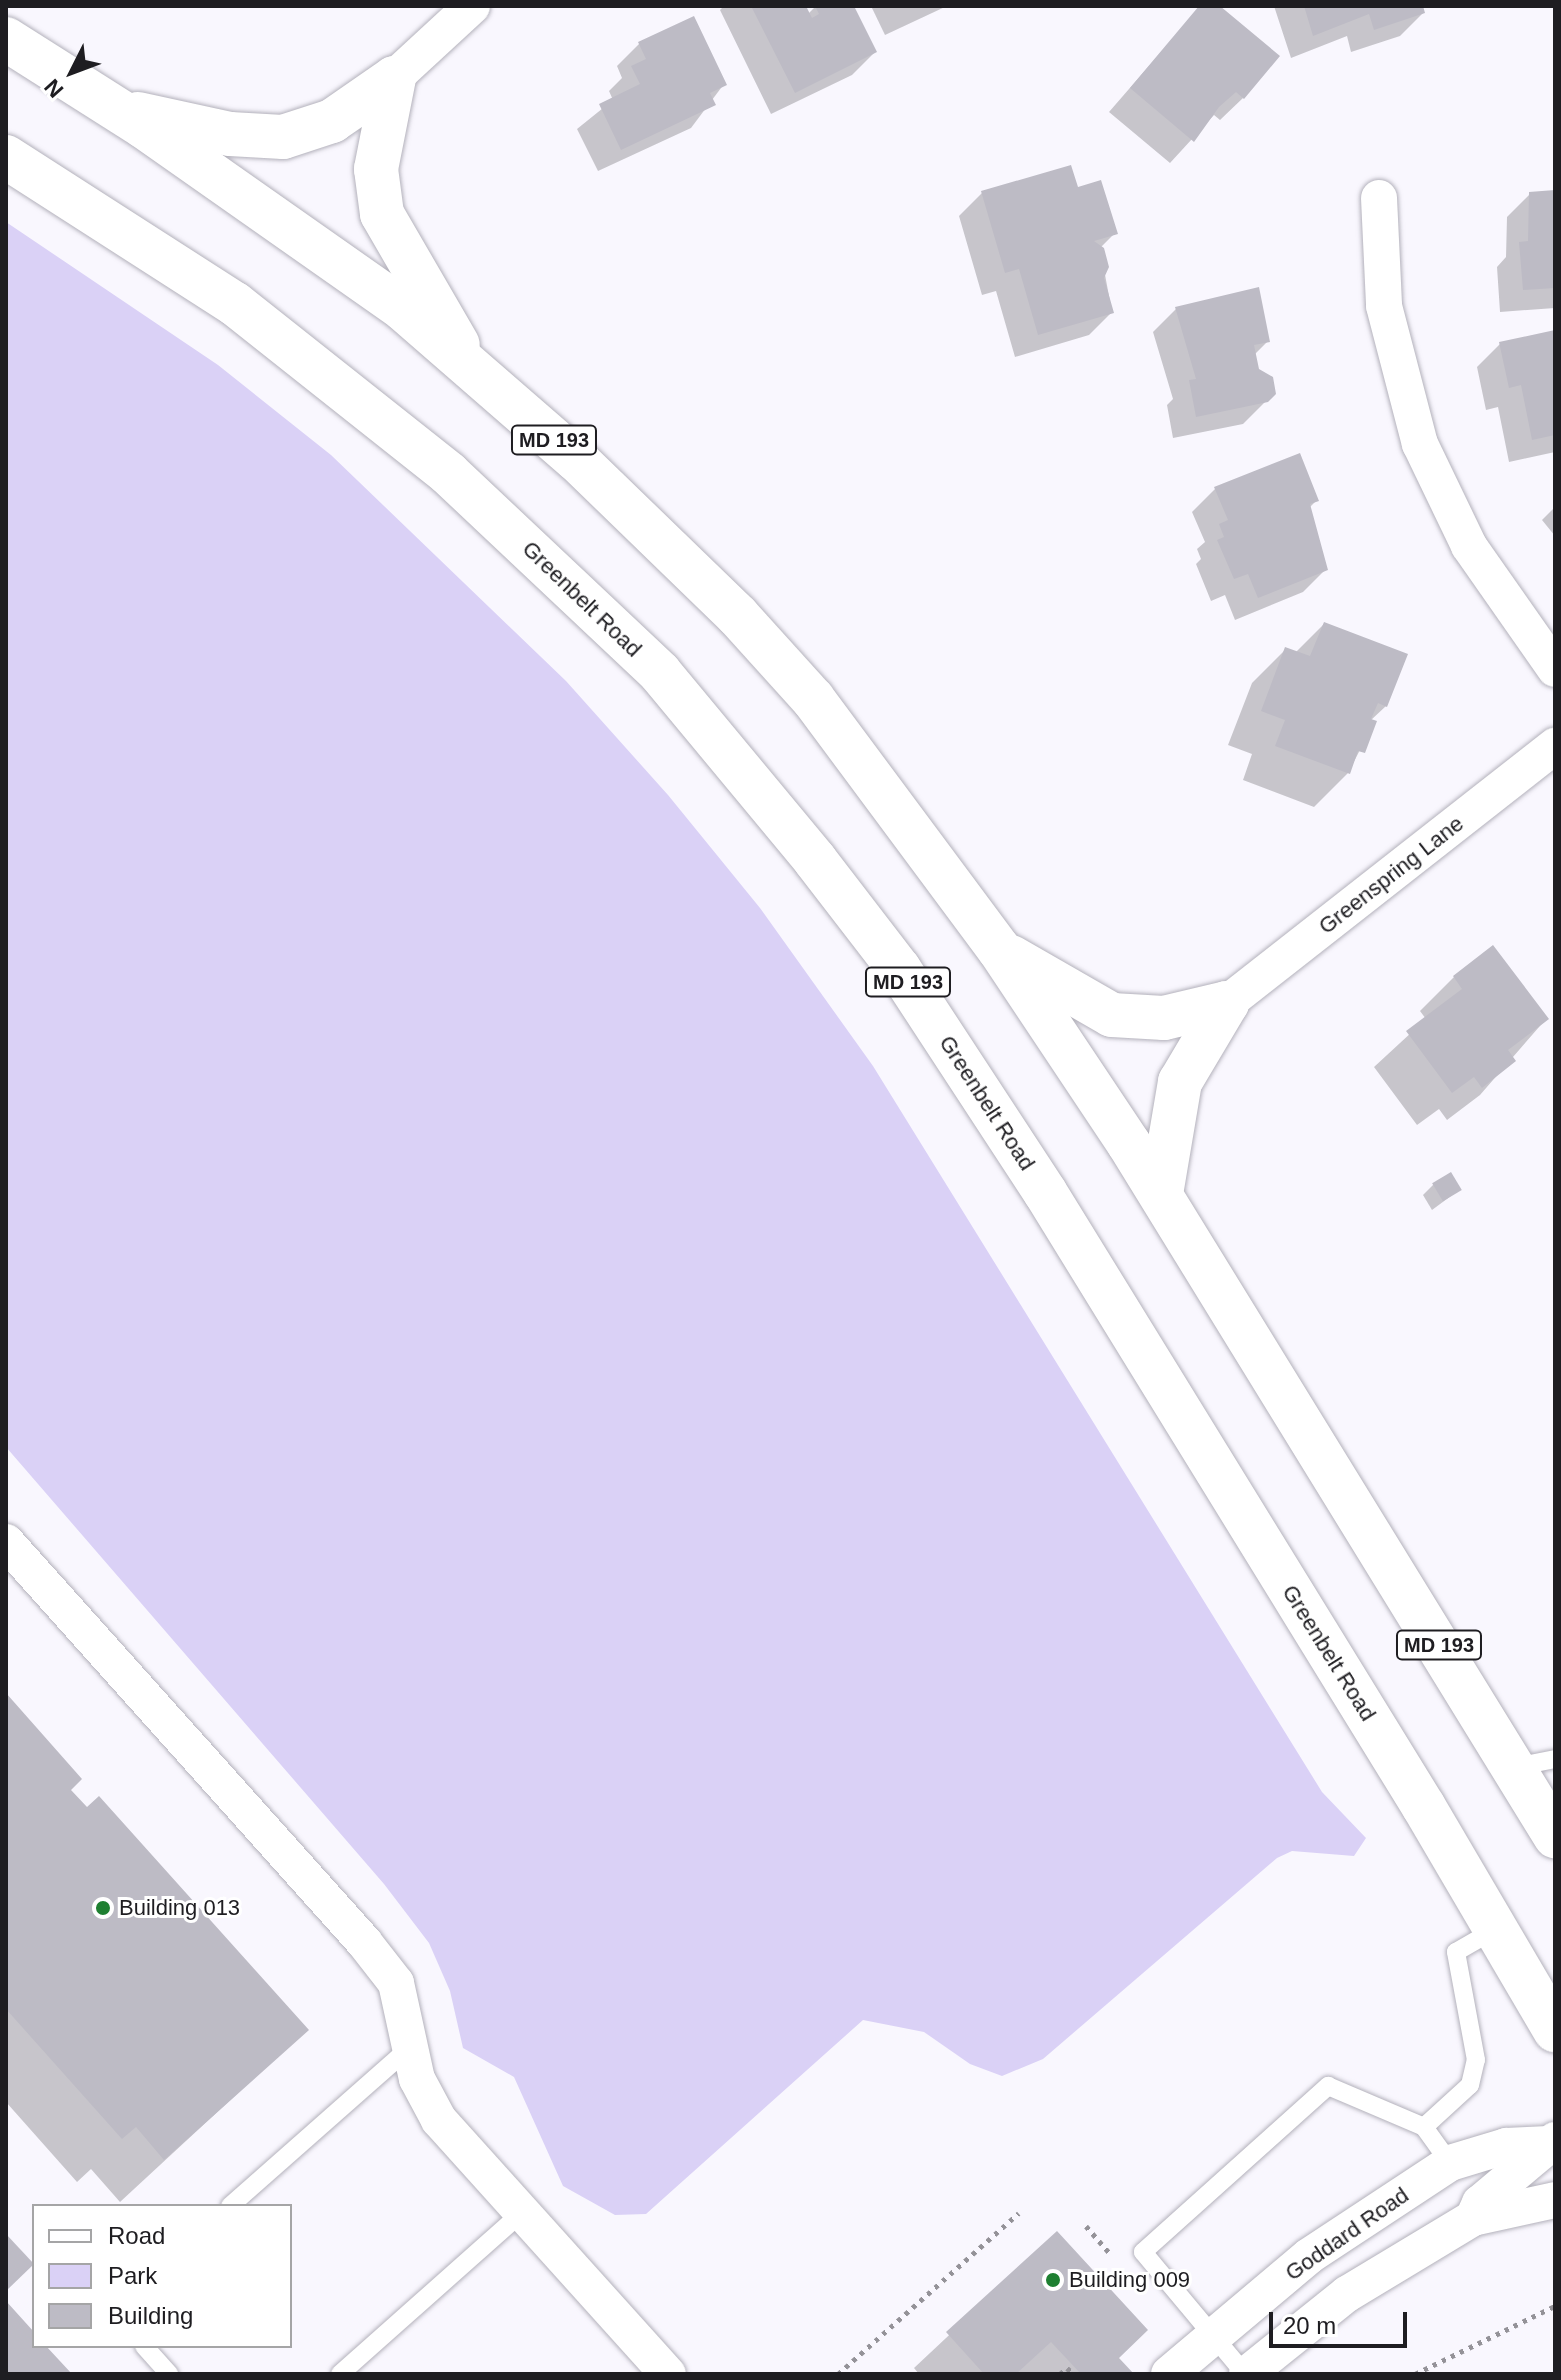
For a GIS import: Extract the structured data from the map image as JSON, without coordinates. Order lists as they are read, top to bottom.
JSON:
{
  "streets": {
    "main road": ["MD 193", "Greenbelt Road"],
    "street": ["Greenspring Lane", "Goddard Road"]
  },
  "places": ["Building 013", "Building 009"],
  "legend": ["Road", "Park", "Building"],
  "scale_bar": "20 m",
  "north": "bottom left"
}
